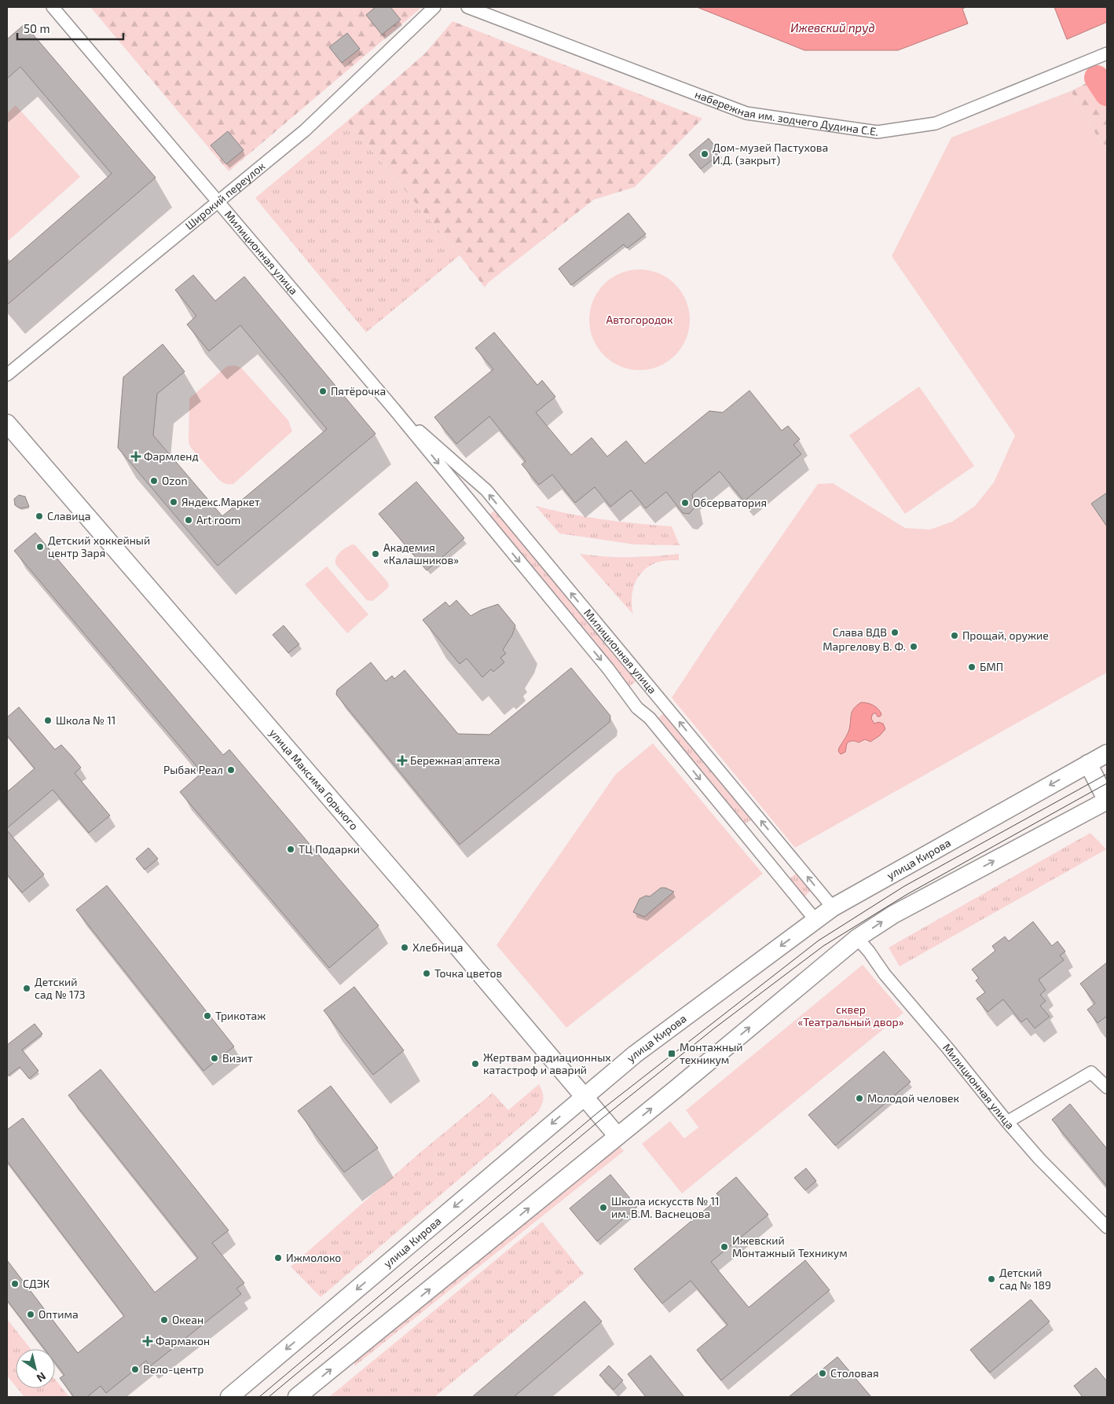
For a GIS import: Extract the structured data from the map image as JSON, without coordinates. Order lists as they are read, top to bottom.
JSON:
{
  "streets": {
    "main road": ["улица Максима Горького", "улица Кирова"],
    "street": ["набережная им. зодчего Дудина С.Е.", "Широкий переулок", "Милиционная улица"]
  },
  "crossings": [
    ["Широкий переулок", "Милиционная улица"],
    ["Милиционная улица", "улица Кирова"],
    ["улица Максима Горького", "улица Кирова"]
  ],
  "water": ["Ижевский пруд"],
  "parks": ["Автогородок", "сквер «Театральный двор»"],
  "places": {
    "other": [
      "Дом-музей Пастухова И.Д. (закрыт)",
      "Пятёрочка",
      "Ozon",
      "Яндекс.Маркет",
      "Обсерватория",
      "Славица",
      "Art room",
      "Детский хоккейный центр Заря",
      "Академия «Калашников»",
      "Слава ВДВ",
      "Прощай, оружие",
      "Маргелову В. Ф.",
      "БМП",
      "Школа № 11",
      "Рыбак Реал",
      "ТЦ Подарки",
      "Хлебница",
      "Точка цветов",
      "Детский сад № 173",
      "Трикотаж",
      "Визит",
      "Жертвам радиационных катастроф и аварий",
      "Молодой человек",
      "Школа искусств № 11 им. В.М. Васнецова",
      "Ижевский Монтажный Техникум",
      "Ижмолоко",
      "Детский сад № 189",
      "СДЭК",
      "Оптима",
      "Океан",
      "Вело-центр",
      "Столовая"
    ],
    "health": ["Фармленд", "Бережная аптека", "Фармакон"],
    "transit": ["Монтажный техникум"]
  },
  "scale_bar": "50 m",
  "north": "bottom right"
}
